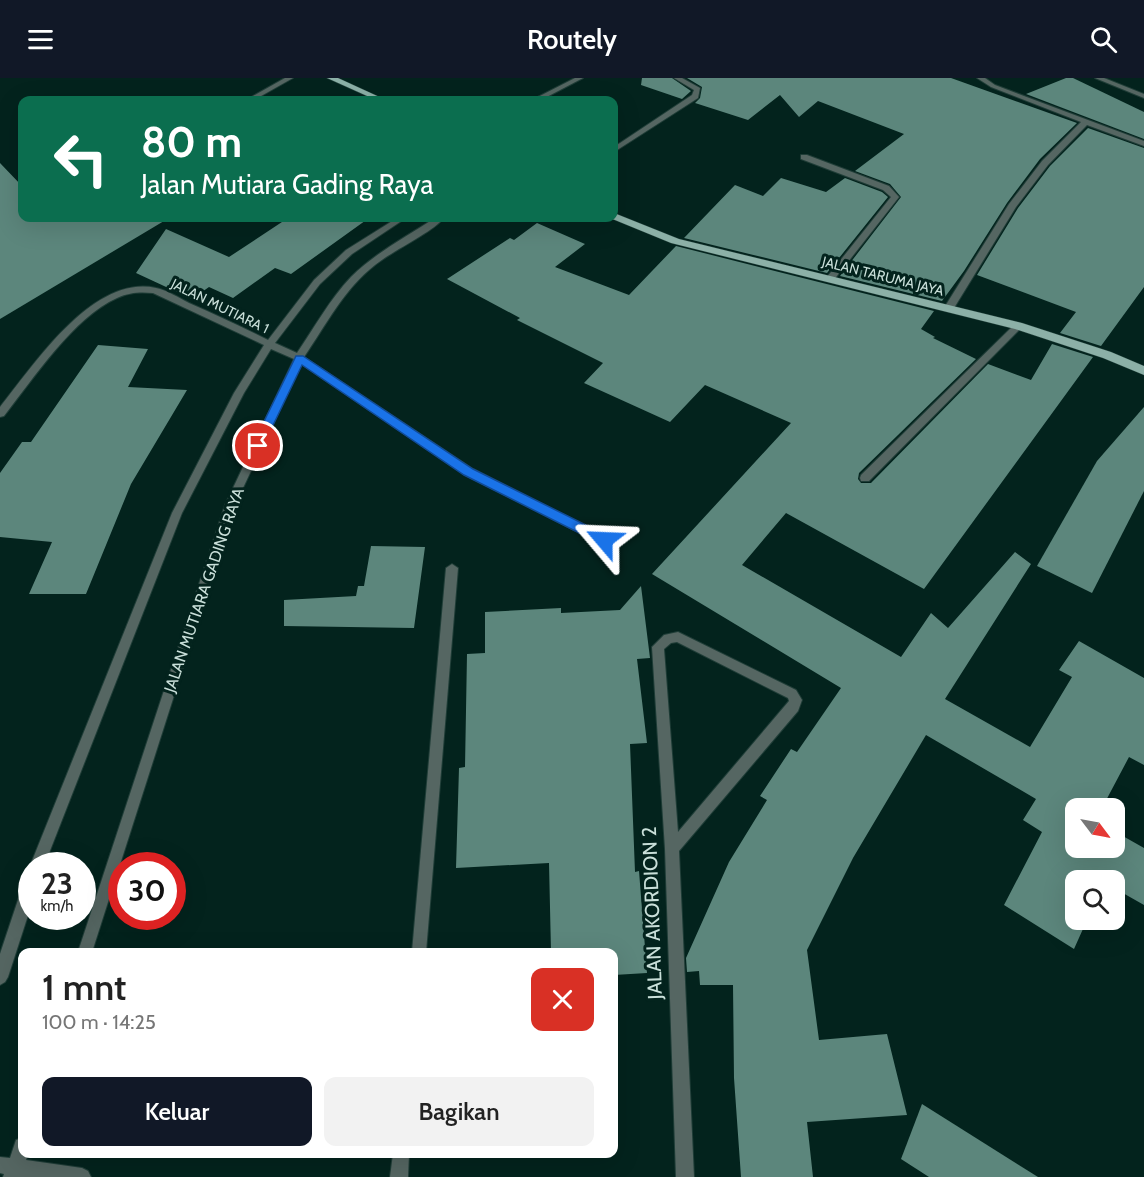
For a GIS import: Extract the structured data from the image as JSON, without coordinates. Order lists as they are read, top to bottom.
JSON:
{
  "streets": {
    "main road": ["JALAN TARUMA JAYA"],
    "street": ["JALAN MUTIARA 1", "JALAN MUTIARA GADING RAYA", "JALAN AKORDION 2"]
  },
  "crossings": [
    ["JALAN MUTIARA 1", "JALAN MUTIARA GADING RAYA"]
  ],
  "north": "bottom right",
  "page": {
    "header": "Routely",
    "turn": ["80 m", "Jalan Mutiara Gading Raya"],
    "speed": "23 km/h",
    "limit": "30",
    "heading": ["1 mnt", "100 m · 14:25"],
    "buttons": ["Keluar", "Bagikan"]
  }
}
